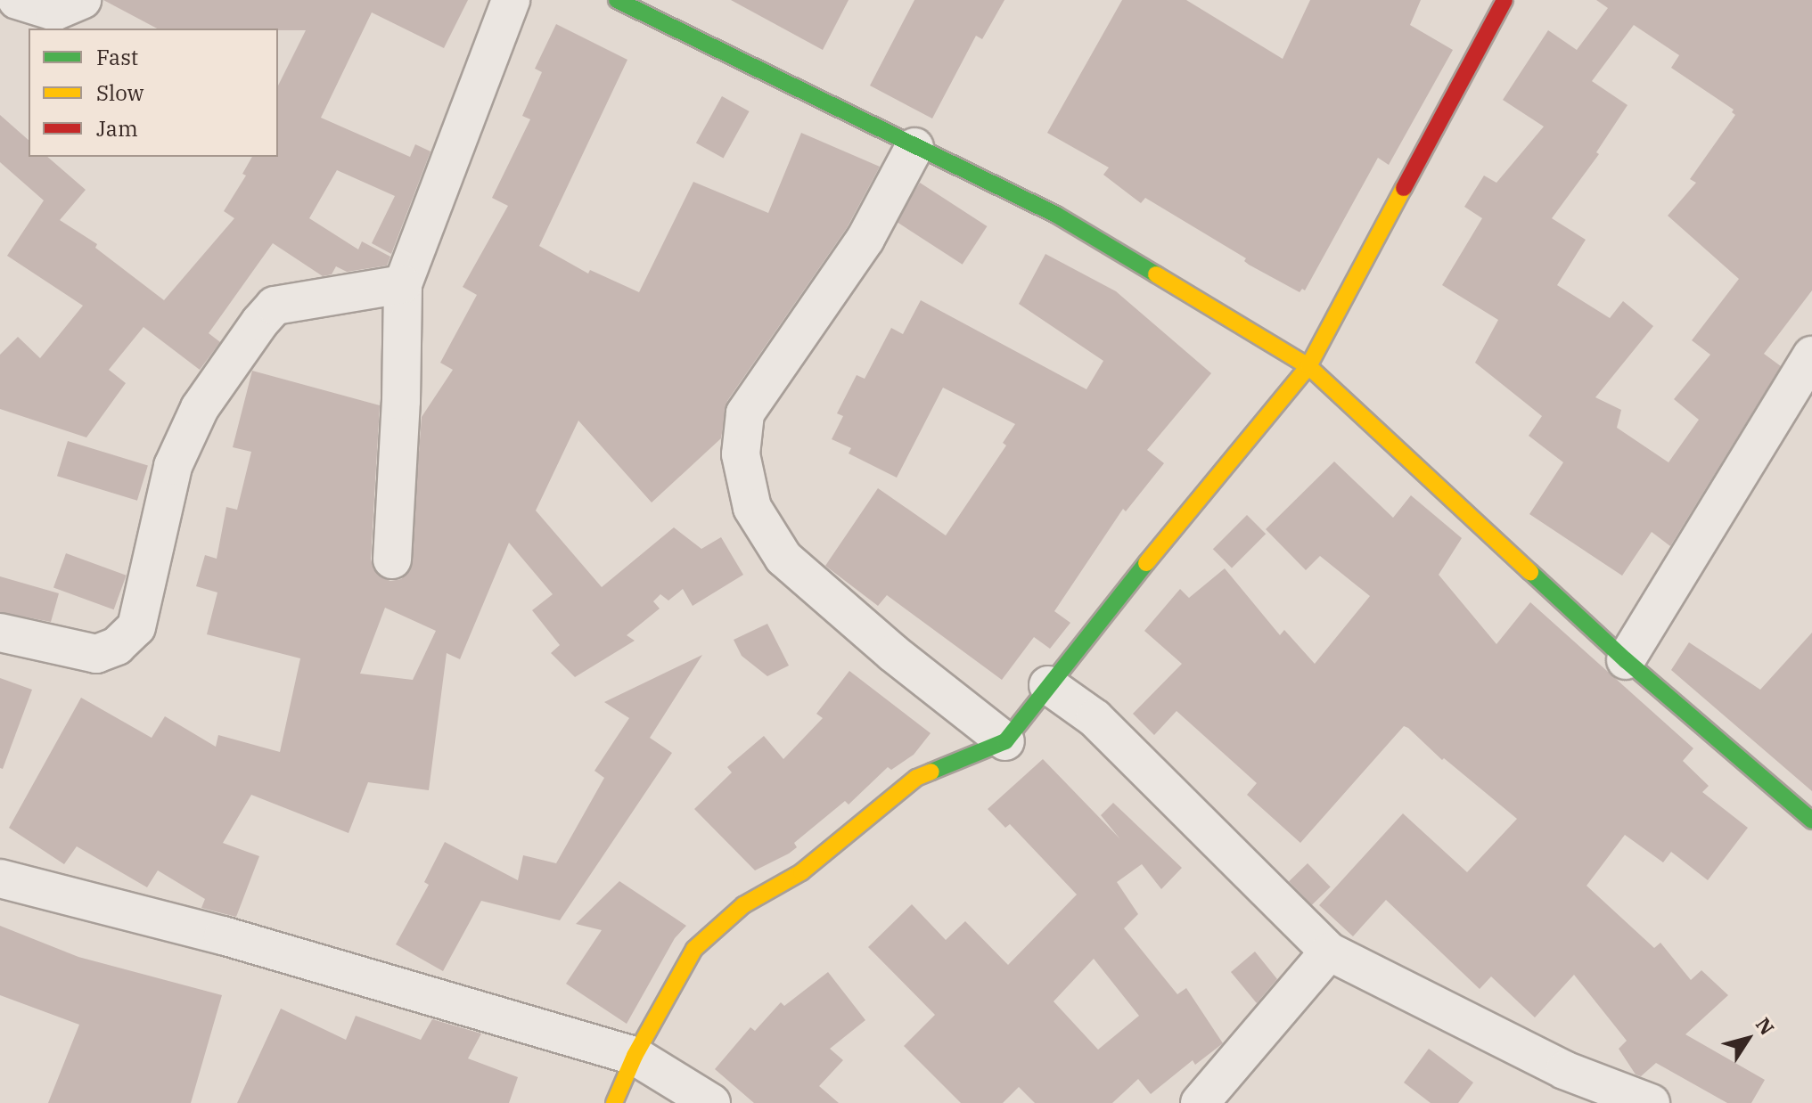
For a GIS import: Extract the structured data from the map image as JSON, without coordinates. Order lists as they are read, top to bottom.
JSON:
{
  "legend": ["Fast", "Slow", "Jam"],
  "north": "top right"
}
